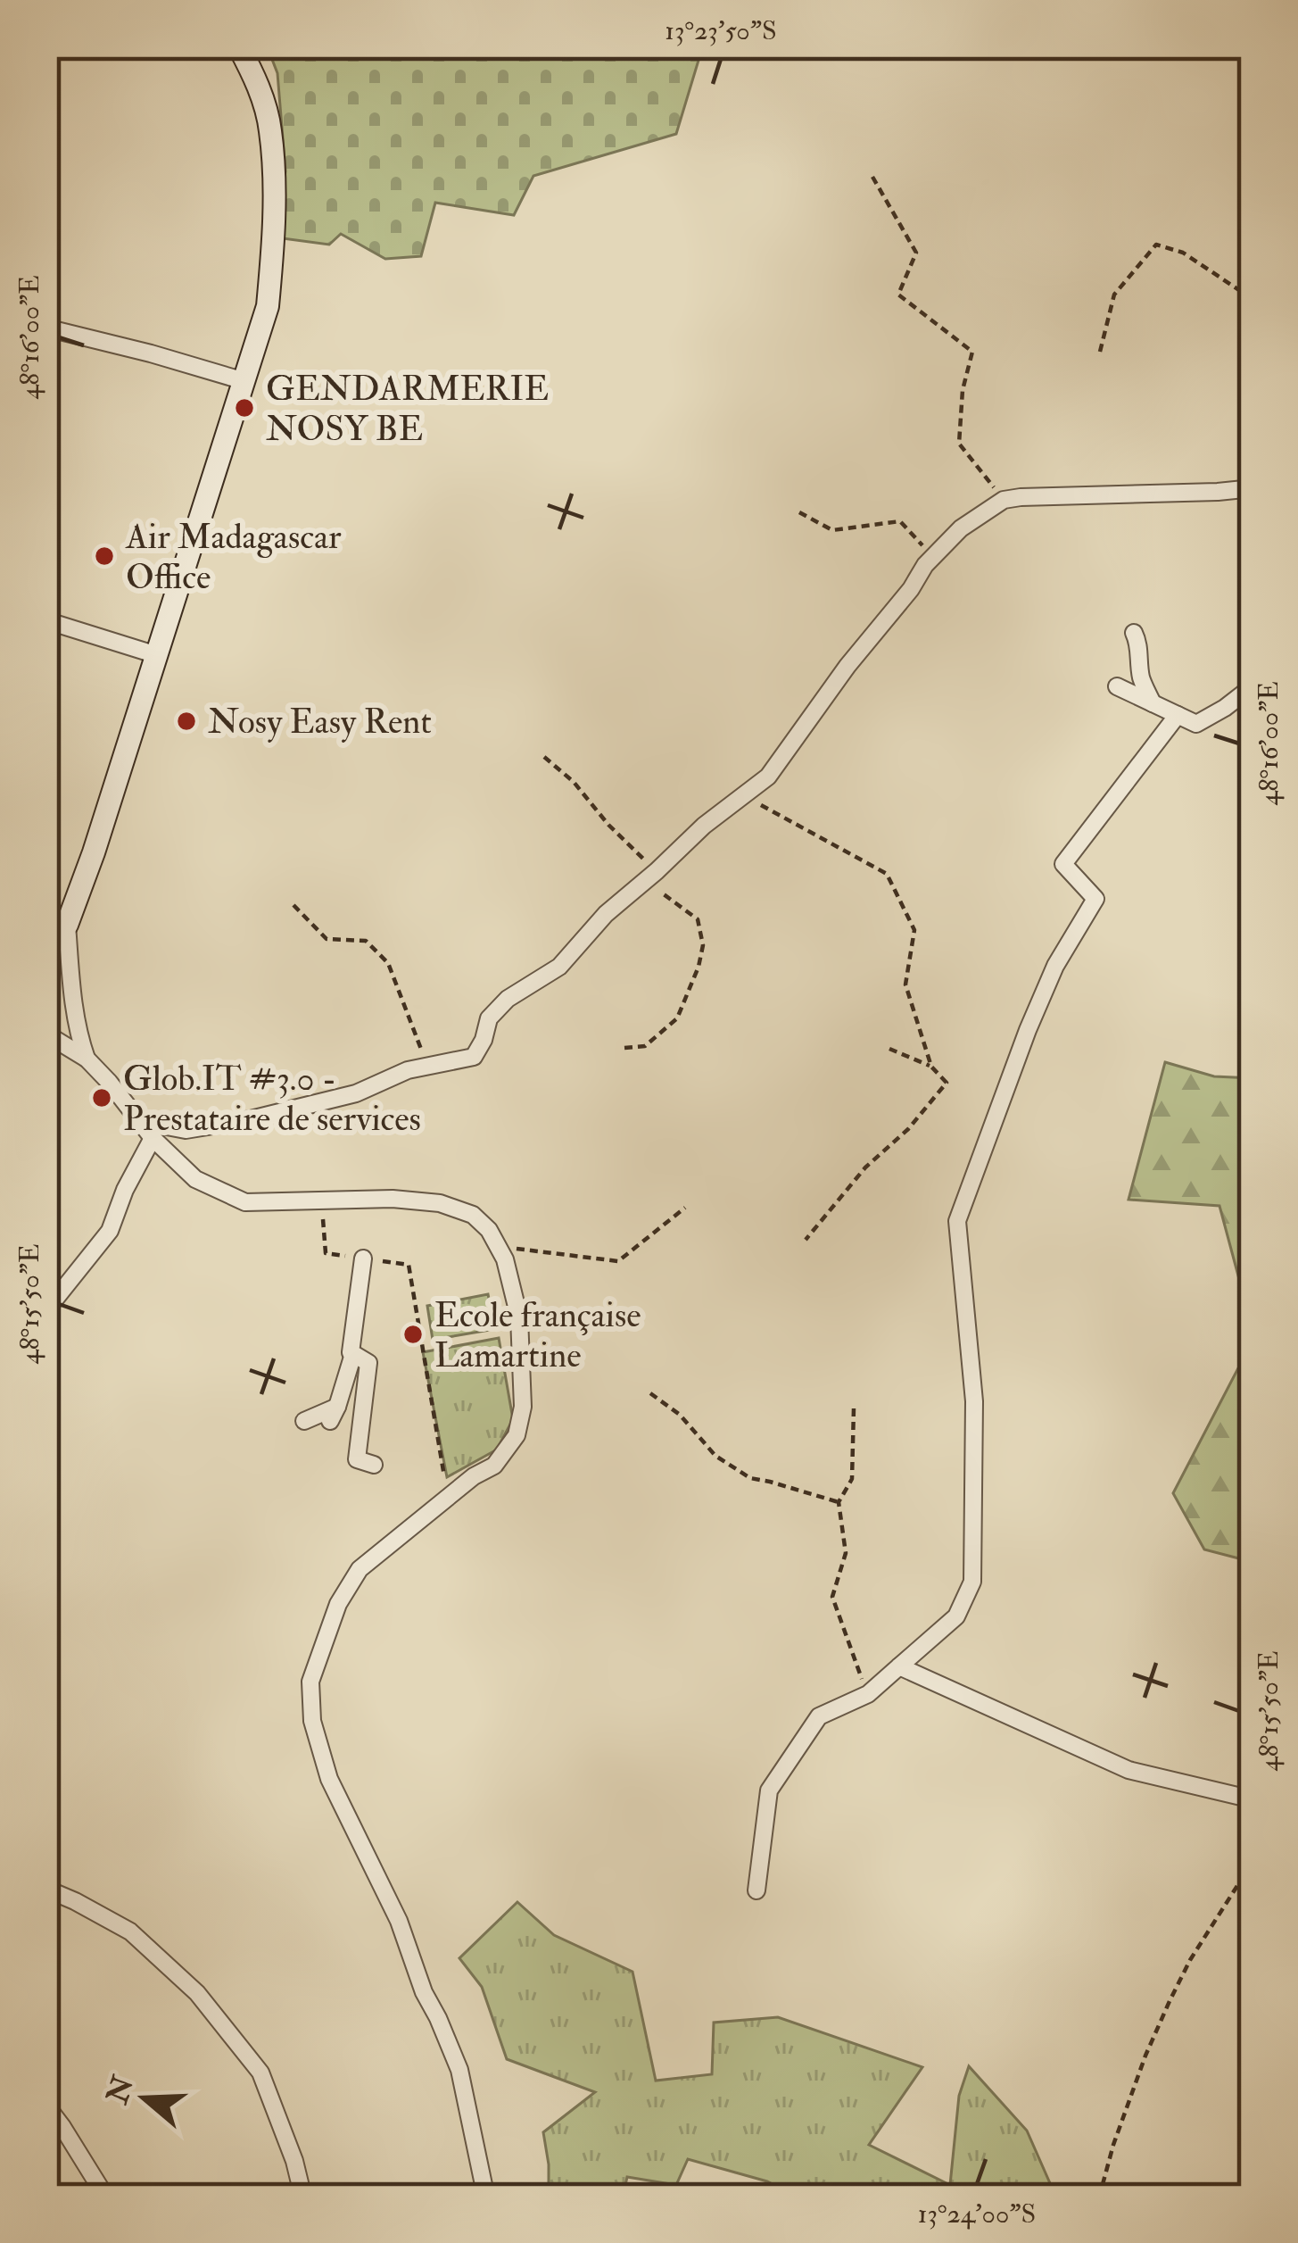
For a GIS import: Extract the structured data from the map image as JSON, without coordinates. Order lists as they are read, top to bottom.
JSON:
{
  "places": [
    "GENDARMERIE NOSY BE",
    "Air Madagascar Office",
    "Nosy Easy Rent",
    "Glob.IT #3.0 - Prestataire de services",
    "Ecole française Lamartine"
  ],
  "north": "left",
  "coordinates": [
    "13°23'50\"S",
    "48°16'00\"E",
    "48°15'50\"E",
    "13°24'00\"S"
  ]
}
